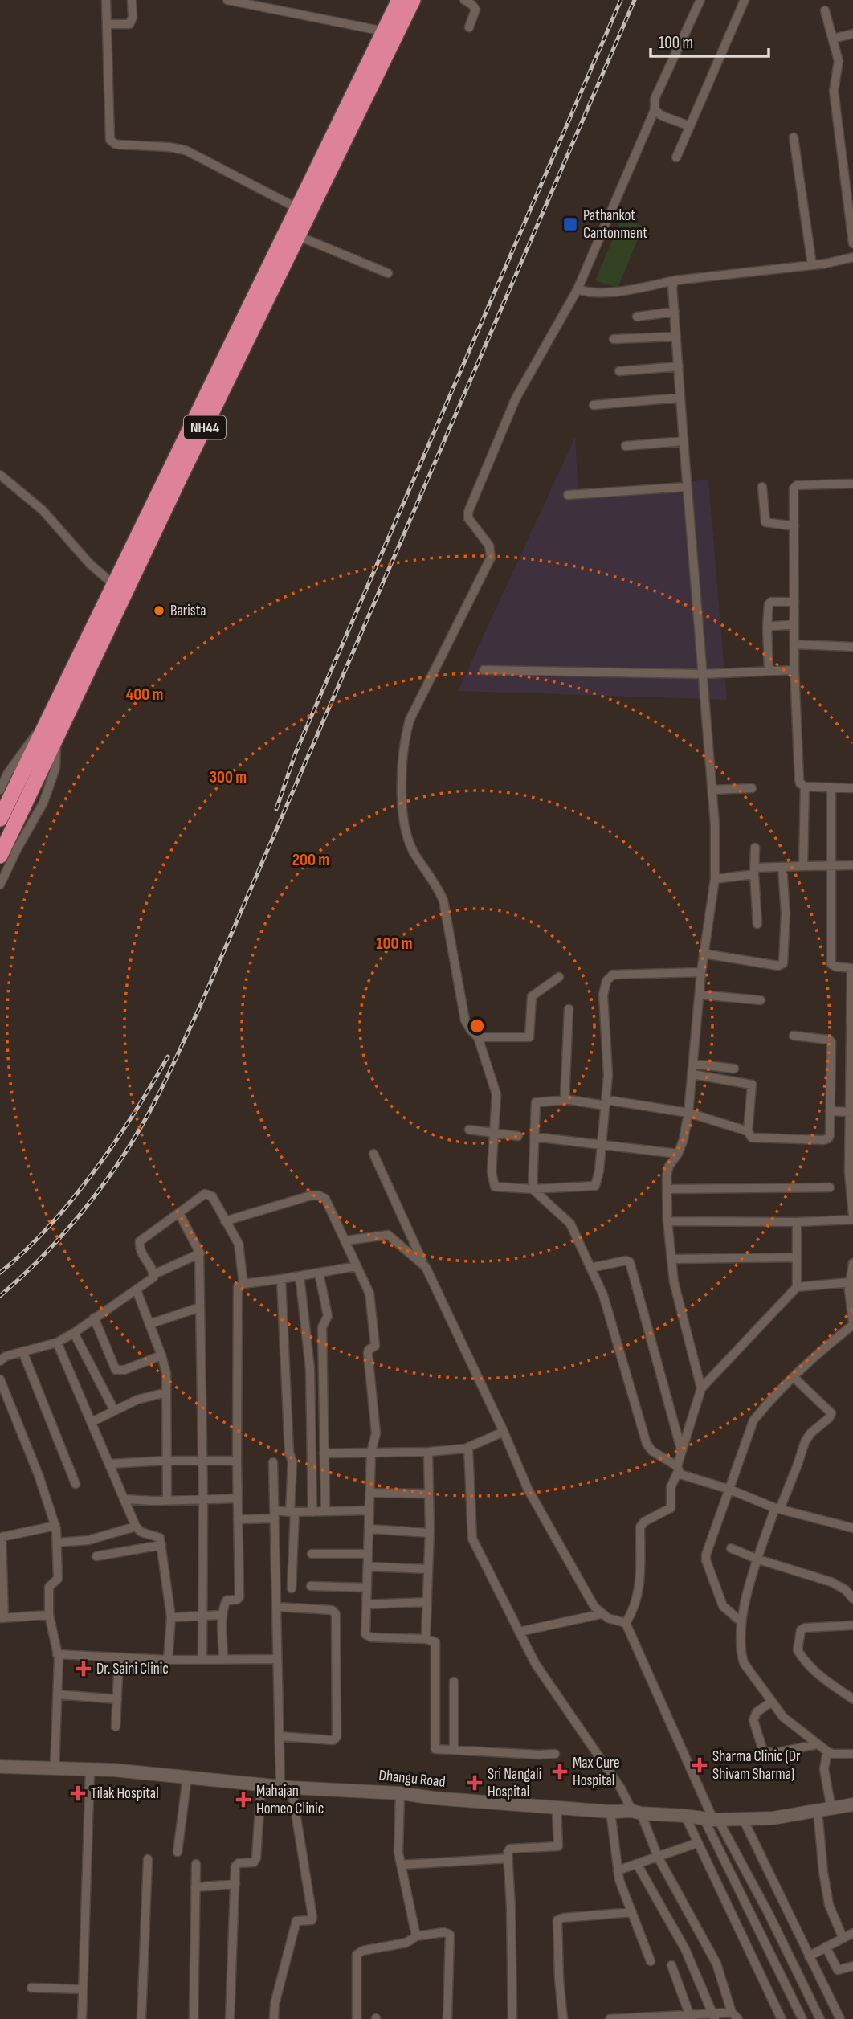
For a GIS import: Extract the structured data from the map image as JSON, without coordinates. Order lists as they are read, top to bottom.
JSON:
{
  "streets": {
    "highway": ["NH44"],
    "street": ["Dhangu Road"]
  },
  "places": {
    "transit": ["Pathankot Cantonment"],
    "other": ["Barista"],
    "health": [
      "Dr. Saini Clinic",
      "Sharma Clinic (Dr Shivam Sharma)",
      "Max Cure Hospital",
      "Sri Nangali Hospital",
      "Tilak Hospital",
      "Mahajan Homeo Clinic"
    ]
  },
  "scale_bar": "100 m",
  "rings": [
    "400 m",
    "300 m",
    "200 m",
    "100 m"
  ]
}
